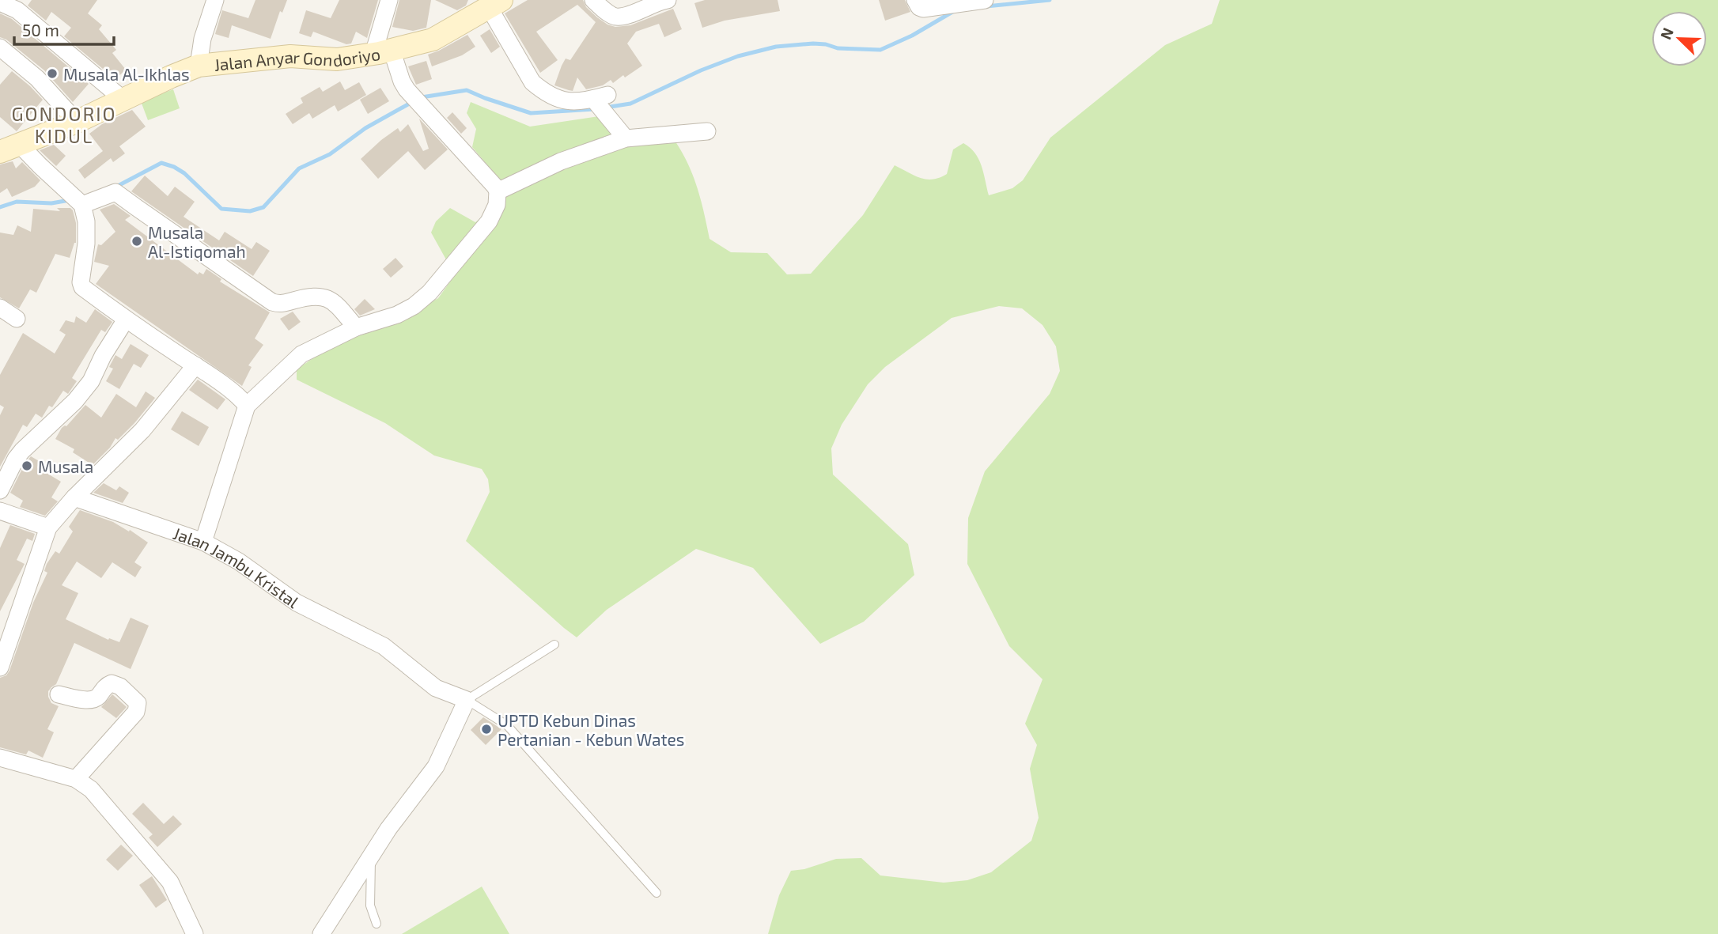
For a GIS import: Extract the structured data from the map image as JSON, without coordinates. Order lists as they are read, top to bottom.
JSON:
{
  "streets": {
    "street": ["Jalan Anyar Gondoriyo", "Jalan Jambu Kristal"]
  },
  "districts": ["GONDORIO KIDUL"],
  "places": [
    "Musala Al-Ikhlas",
    "Musala Al-Istiqomah",
    "Musala",
    "UPTD Kebun Dinas Pertanian - Kebun Wates"
  ],
  "scale_bar": "50 m",
  "north": "top left"
}
